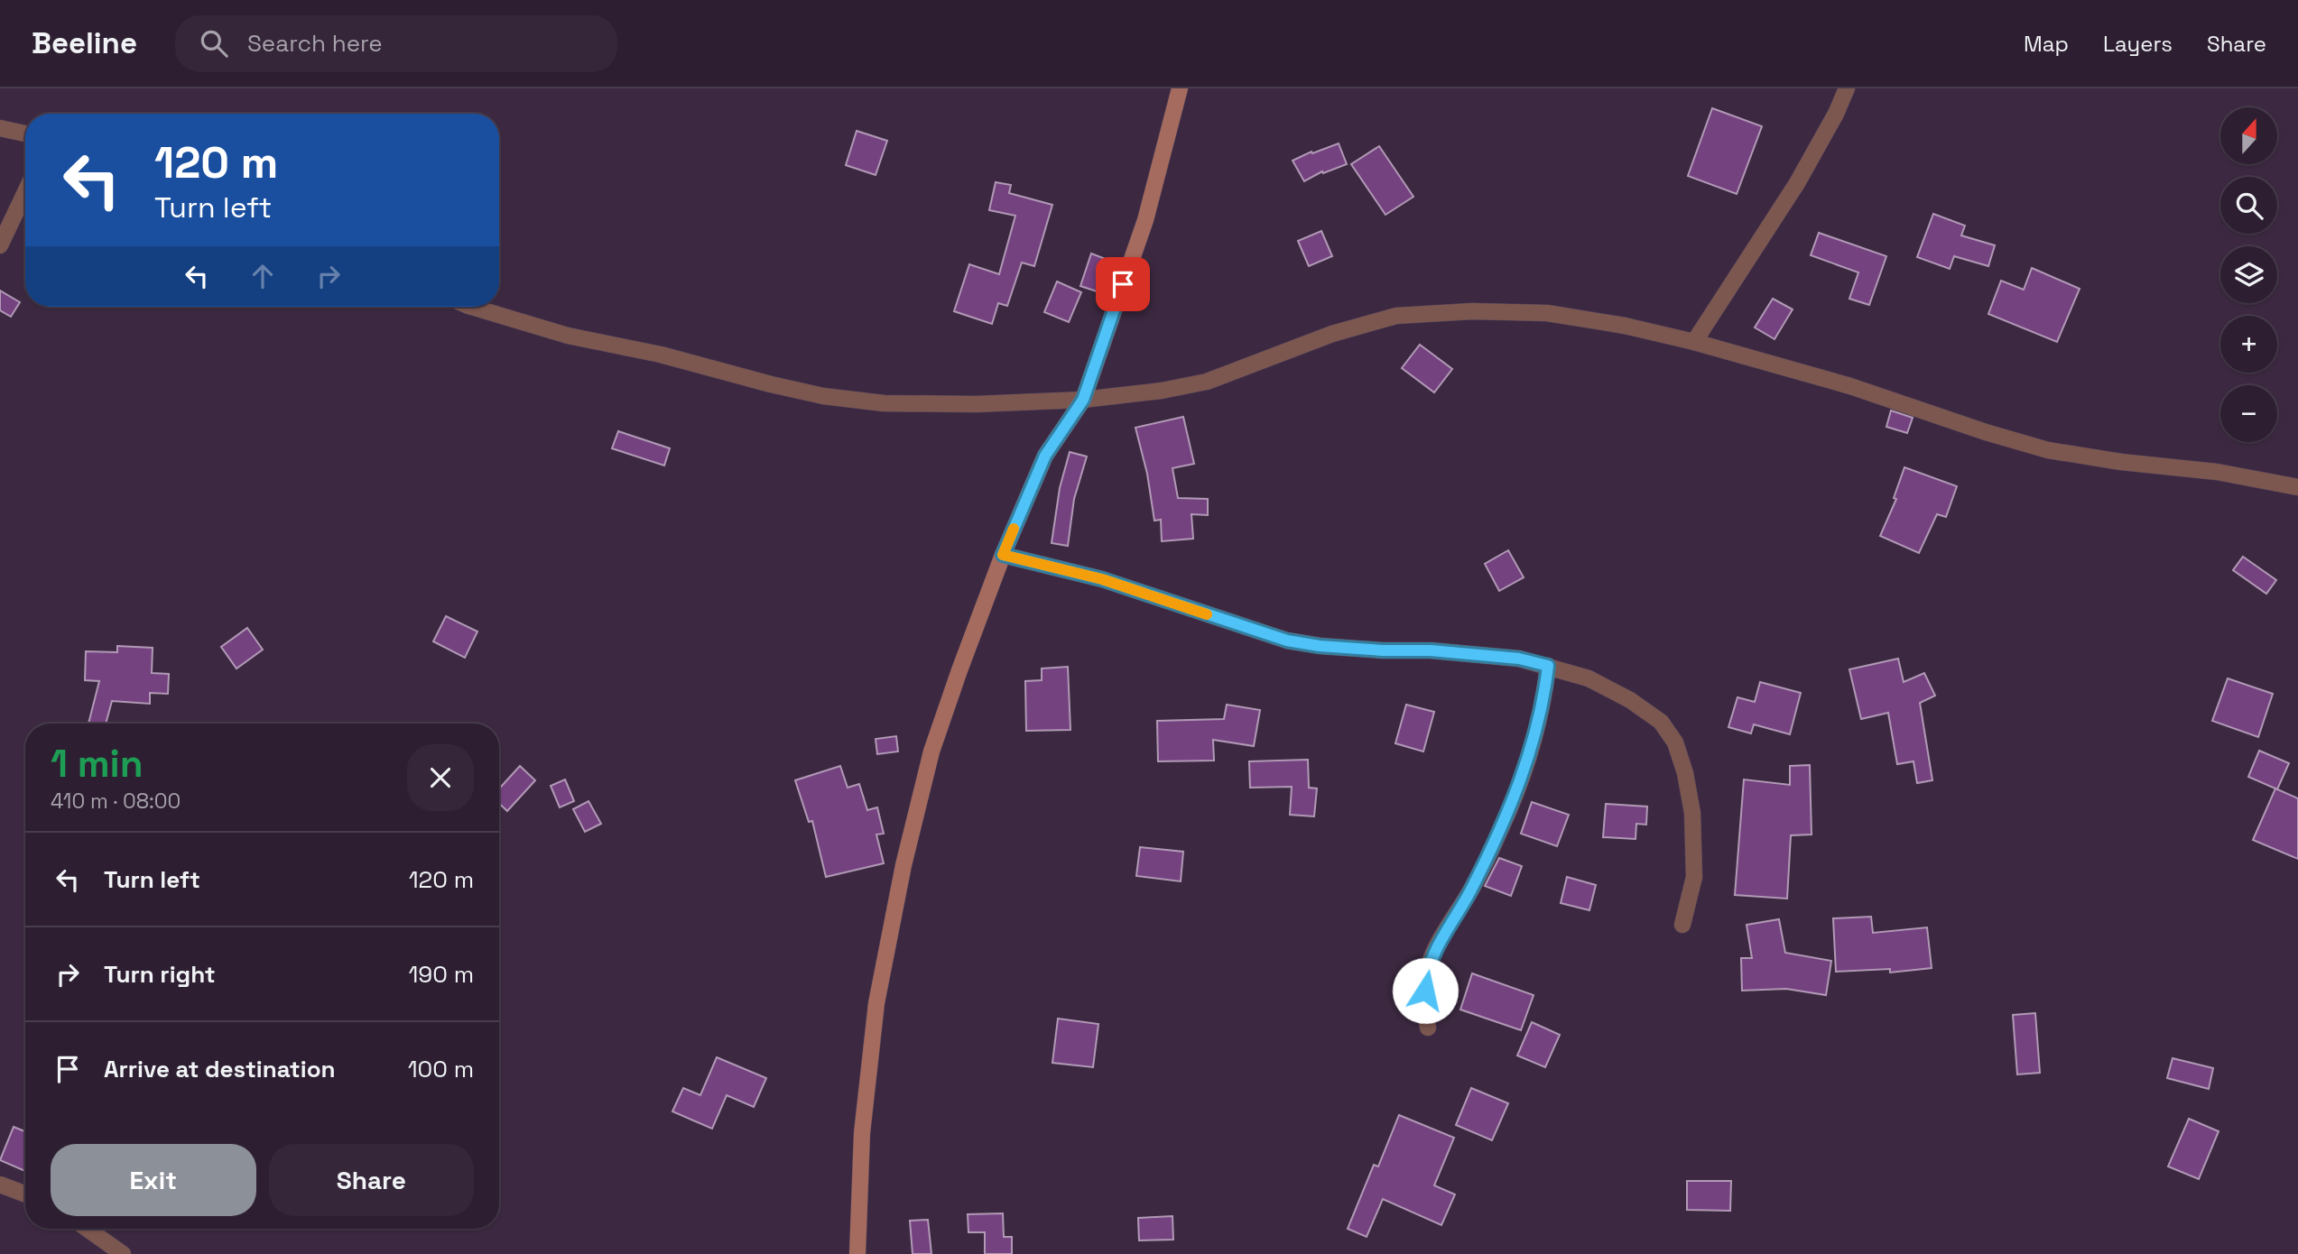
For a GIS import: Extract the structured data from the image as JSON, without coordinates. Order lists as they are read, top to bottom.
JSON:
{
  "north": "top",
  "page": {
    "header": "Beeline",
    "search": "Search here",
    "nav": ["Map", "Layers", "Share"],
    "map_buttons": ["+", "−"],
    "turn": ["120 m", "Turn left"],
    "heading": ["1 min", "410 m · 08:00"],
    "list": [
      {
        "name": "Turn left",
        "value": "120 m"
      },
      {
        "name": "Turn right",
        "value": "190 m"
      },
      {
        "name": "Arrive at destination",
        "value": "100 m"
      }
    ],
    "buttons": ["Exit", "Share"]
  }
}
